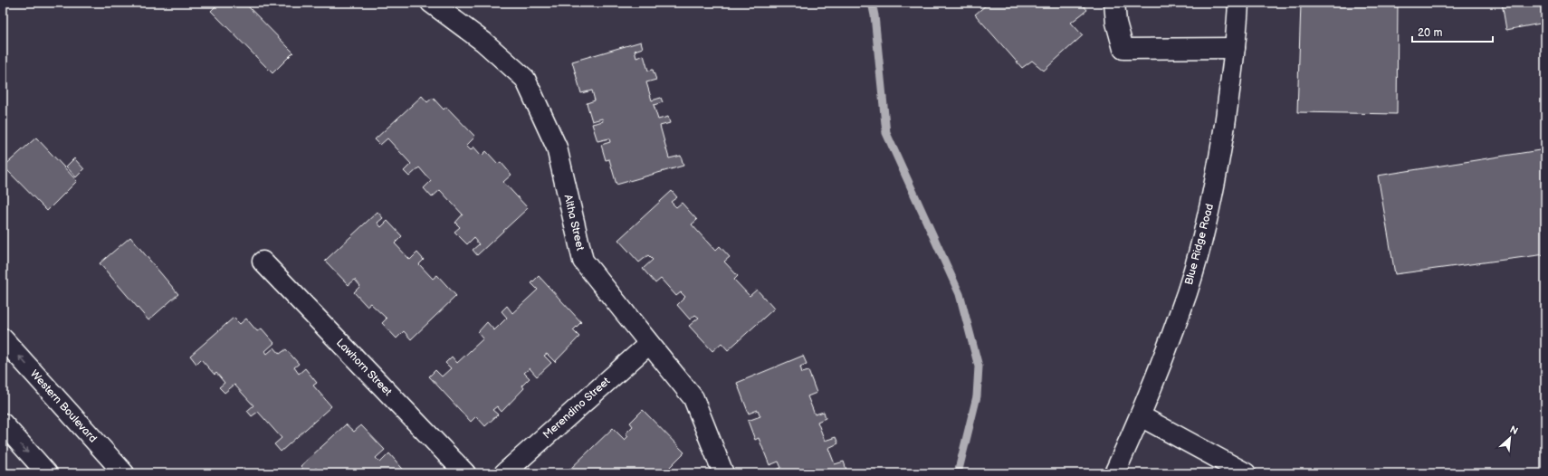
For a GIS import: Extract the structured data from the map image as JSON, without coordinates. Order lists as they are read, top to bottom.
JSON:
{
  "streets": {
    "street": [
      "Altha Street",
      "Blue Ridge Road",
      "Lawhorn Street",
      "Western Boulevard",
      "Merendino Street"
    ]
  },
  "crossings": [
    ["Altha Street", "Merendino Street"]
  ],
  "scale_bar": "20 m",
  "north": "top right"
}
